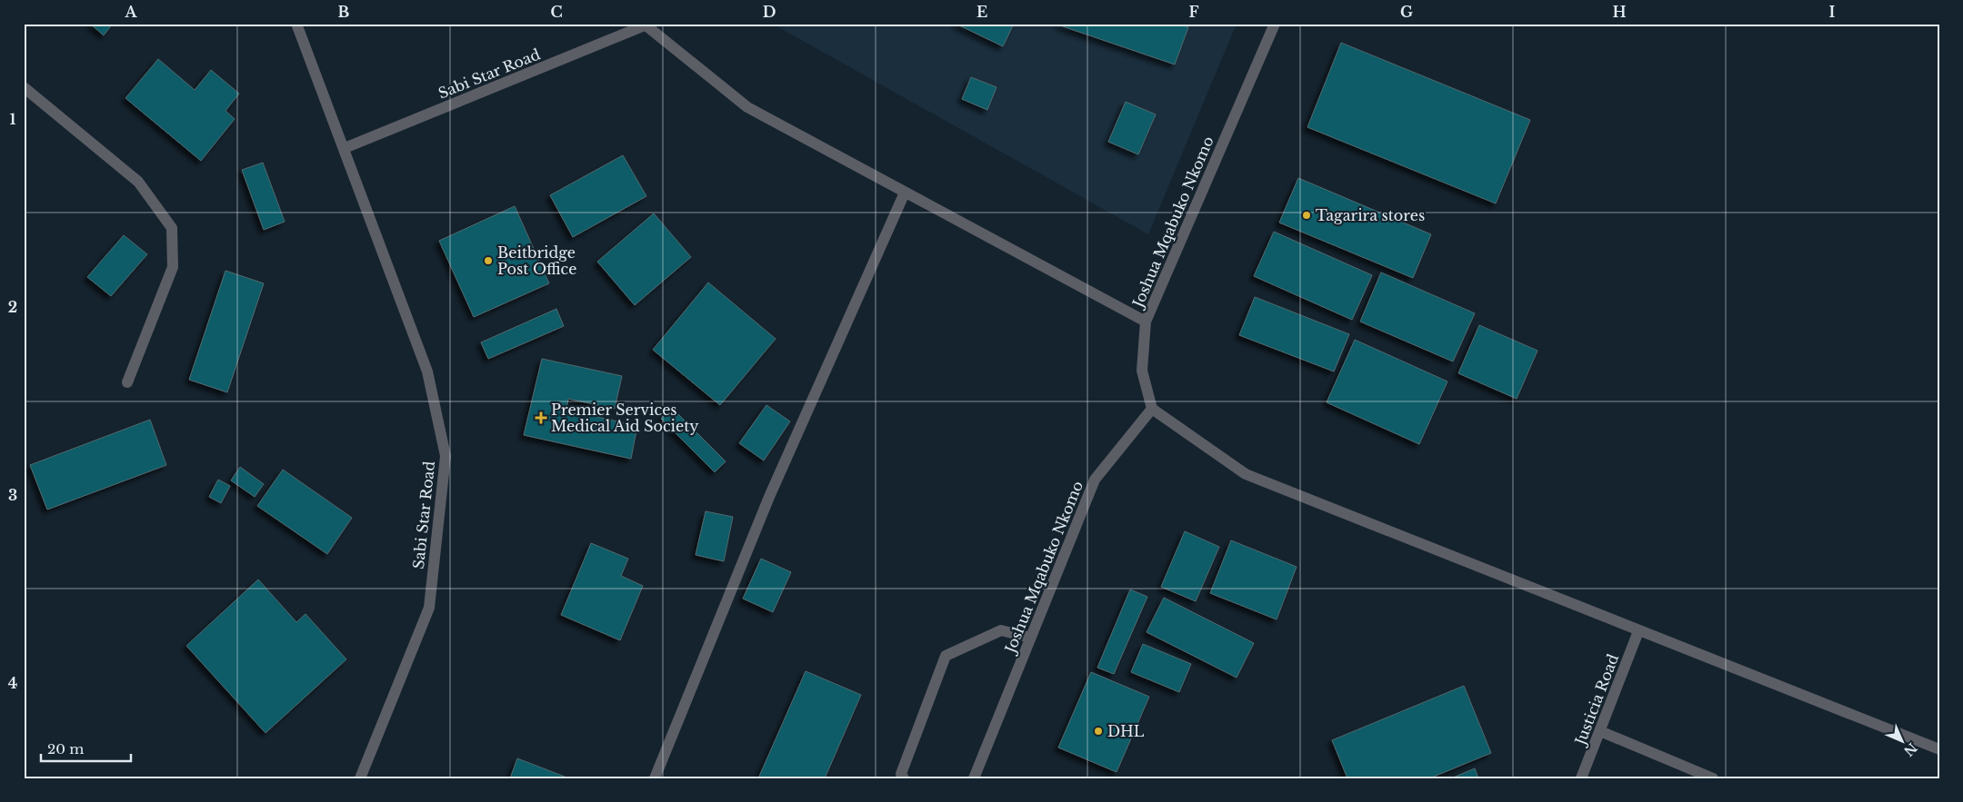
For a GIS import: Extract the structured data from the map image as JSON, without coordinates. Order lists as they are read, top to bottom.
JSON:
{
  "streets": {
    "street": ["Sabi Star Road", "Joshua Mqabuko Nkomo", "Justicia Road"]
  },
  "places": {
    "other": ["Tagarira stores", "Beitbridge Post Office", "DHL"],
    "health": ["Premier Services Medical Aid Society"]
  },
  "scale_bar": "20 m",
  "north": "bottom right",
  "grid": {
    "columns": [
      "A",
      "B",
      "C",
      "D",
      "E",
      "F",
      "G",
      "H",
      "I"
    ],
    "rows": [
      "1",
      "2",
      "3",
      "4"
    ]
  }
}
